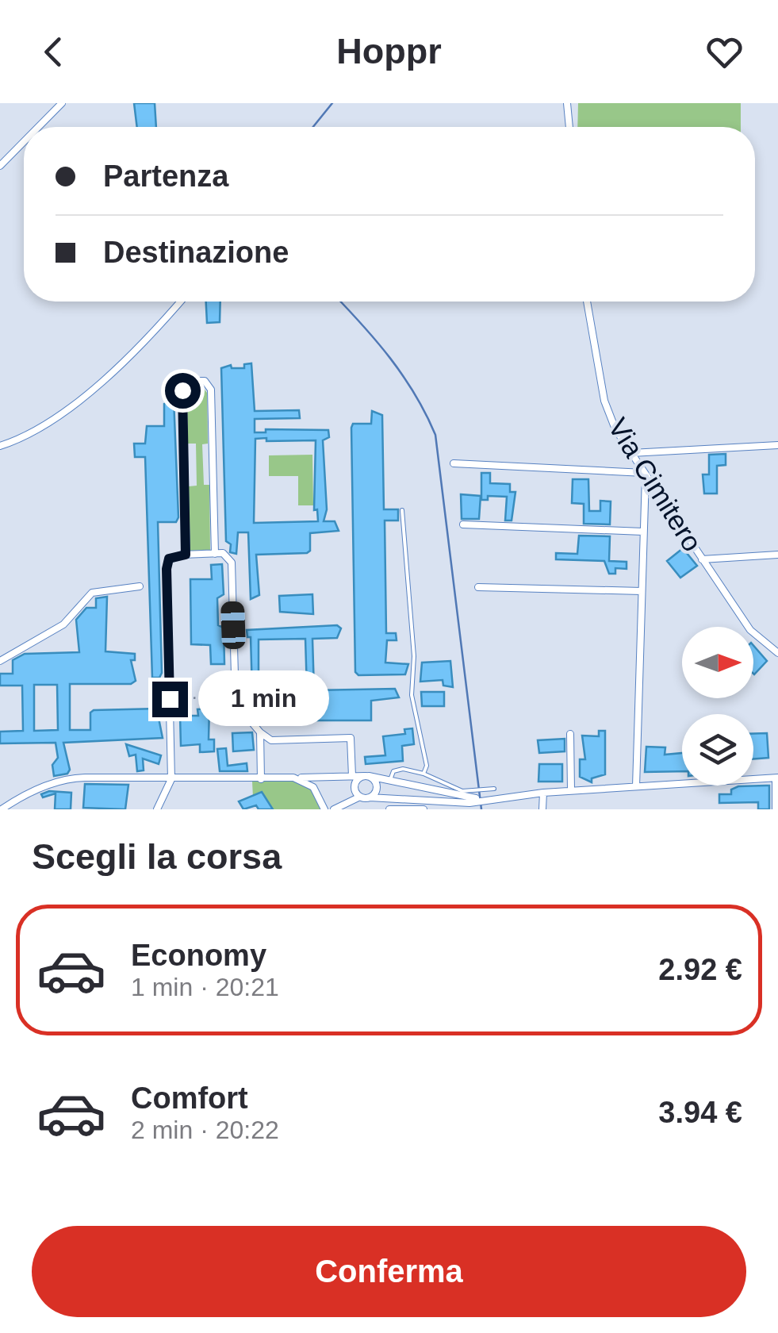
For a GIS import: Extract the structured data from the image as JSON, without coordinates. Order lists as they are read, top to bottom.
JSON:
{
  "streets": {
    "street": ["Via Cimitero"]
  },
  "north": "right",
  "page": {
    "header": "Hoppr",
    "banner": ["Partenza", "Destinazione"],
    "bubble": "1 min",
    "heading": "Scegli la corsa",
    "list": [
      {
        "name": "Economy",
        "note": "1 min · 20:21",
        "value": "2.92 €"
      },
      {
        "name": "Comfort",
        "note": "2 min · 20:22",
        "value": "3.94 €"
      }
    ],
    "buttons": "Conferma"
  }
}
